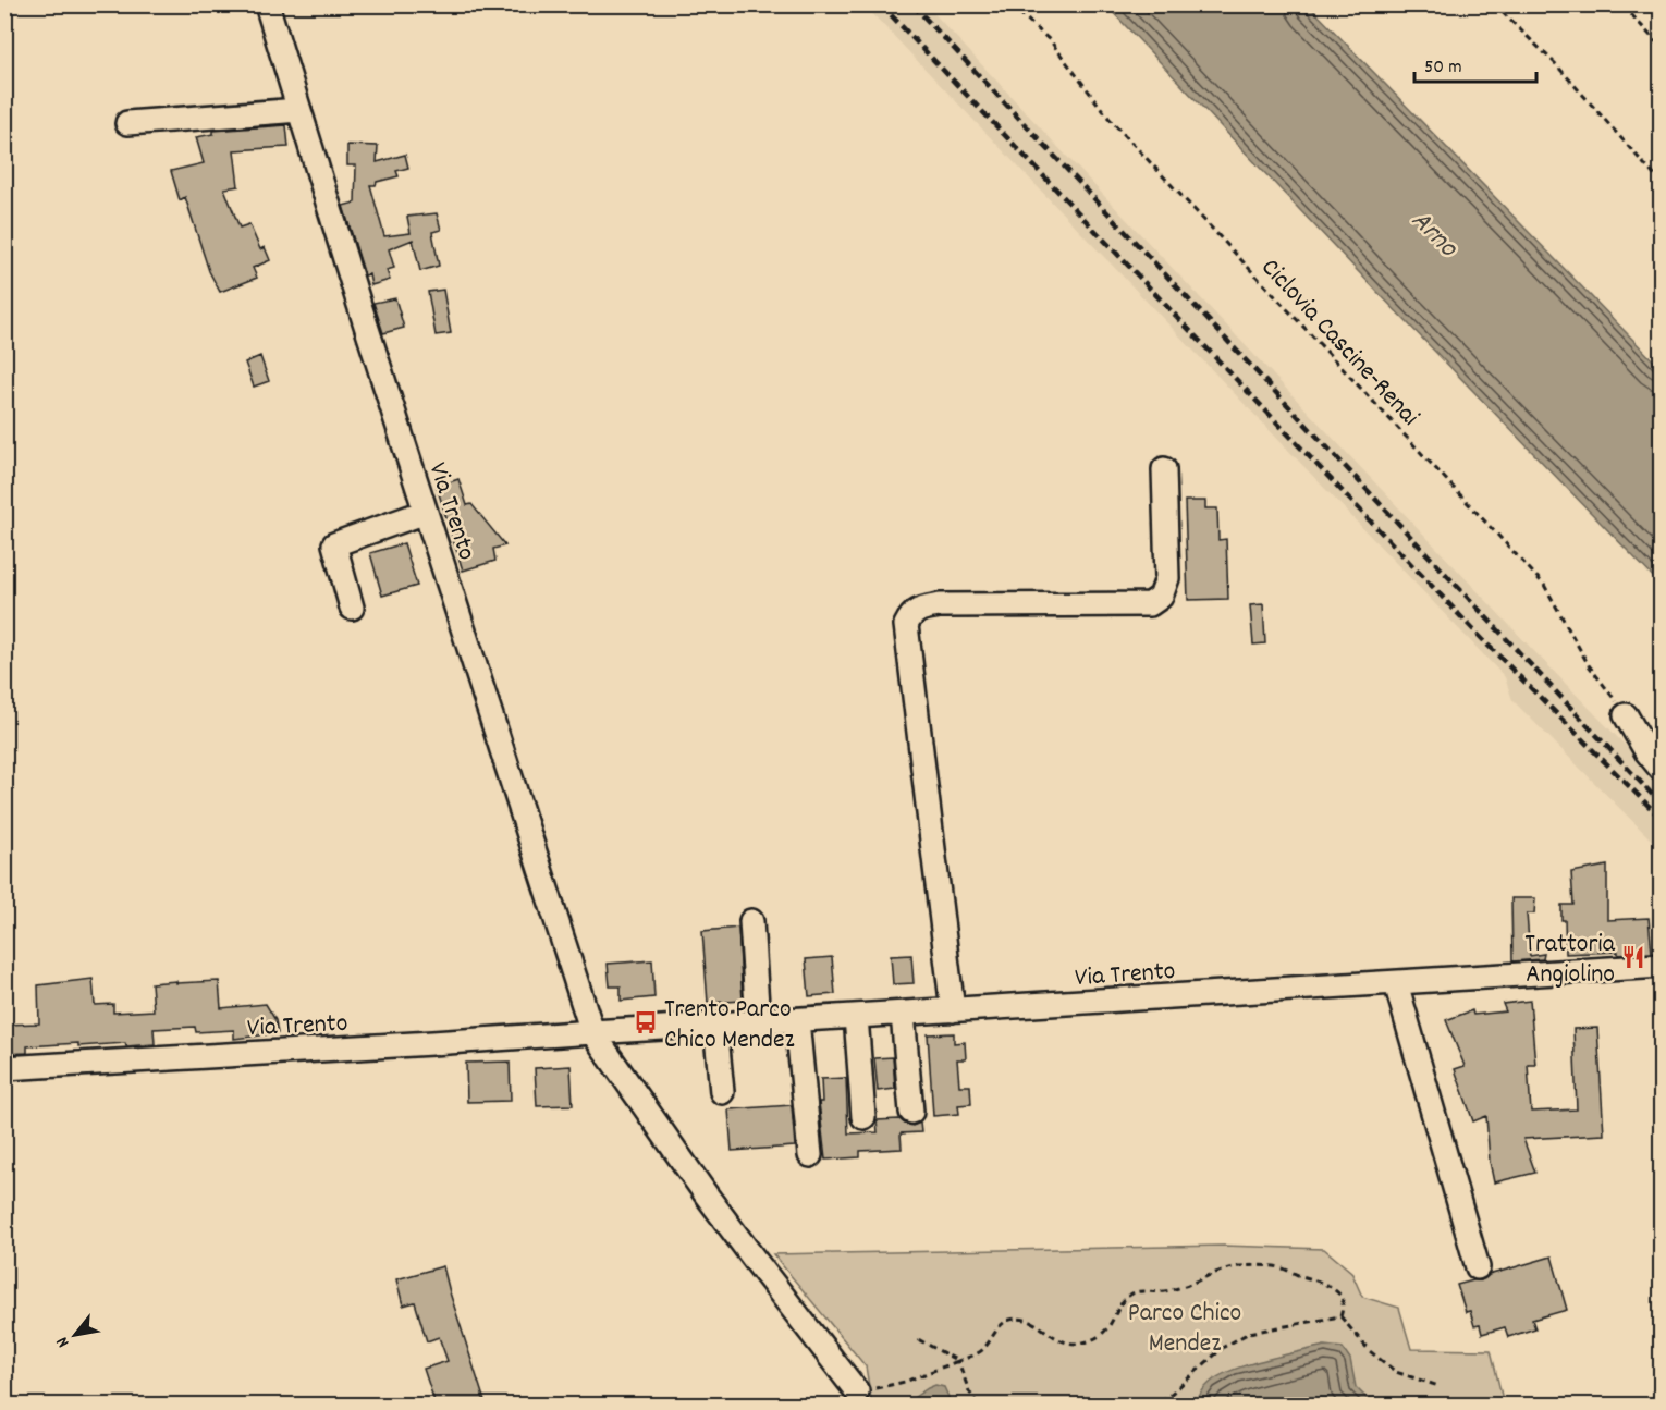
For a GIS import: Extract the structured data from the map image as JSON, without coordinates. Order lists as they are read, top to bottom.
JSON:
{
  "streets": {
    "street": ["Via Trento"],
    "path": ["Ciclovia Cascine-Renai"]
  },
  "water": ["Arno"],
  "parks": ["Parco Chico Mendez"],
  "places": {
    "restaurant": ["Trattoria Angiolino"],
    "bus stop": ["Trento Parco Chico Mendez"]
  },
  "scale_bar": "50 m",
  "north": "bottom left"
}
